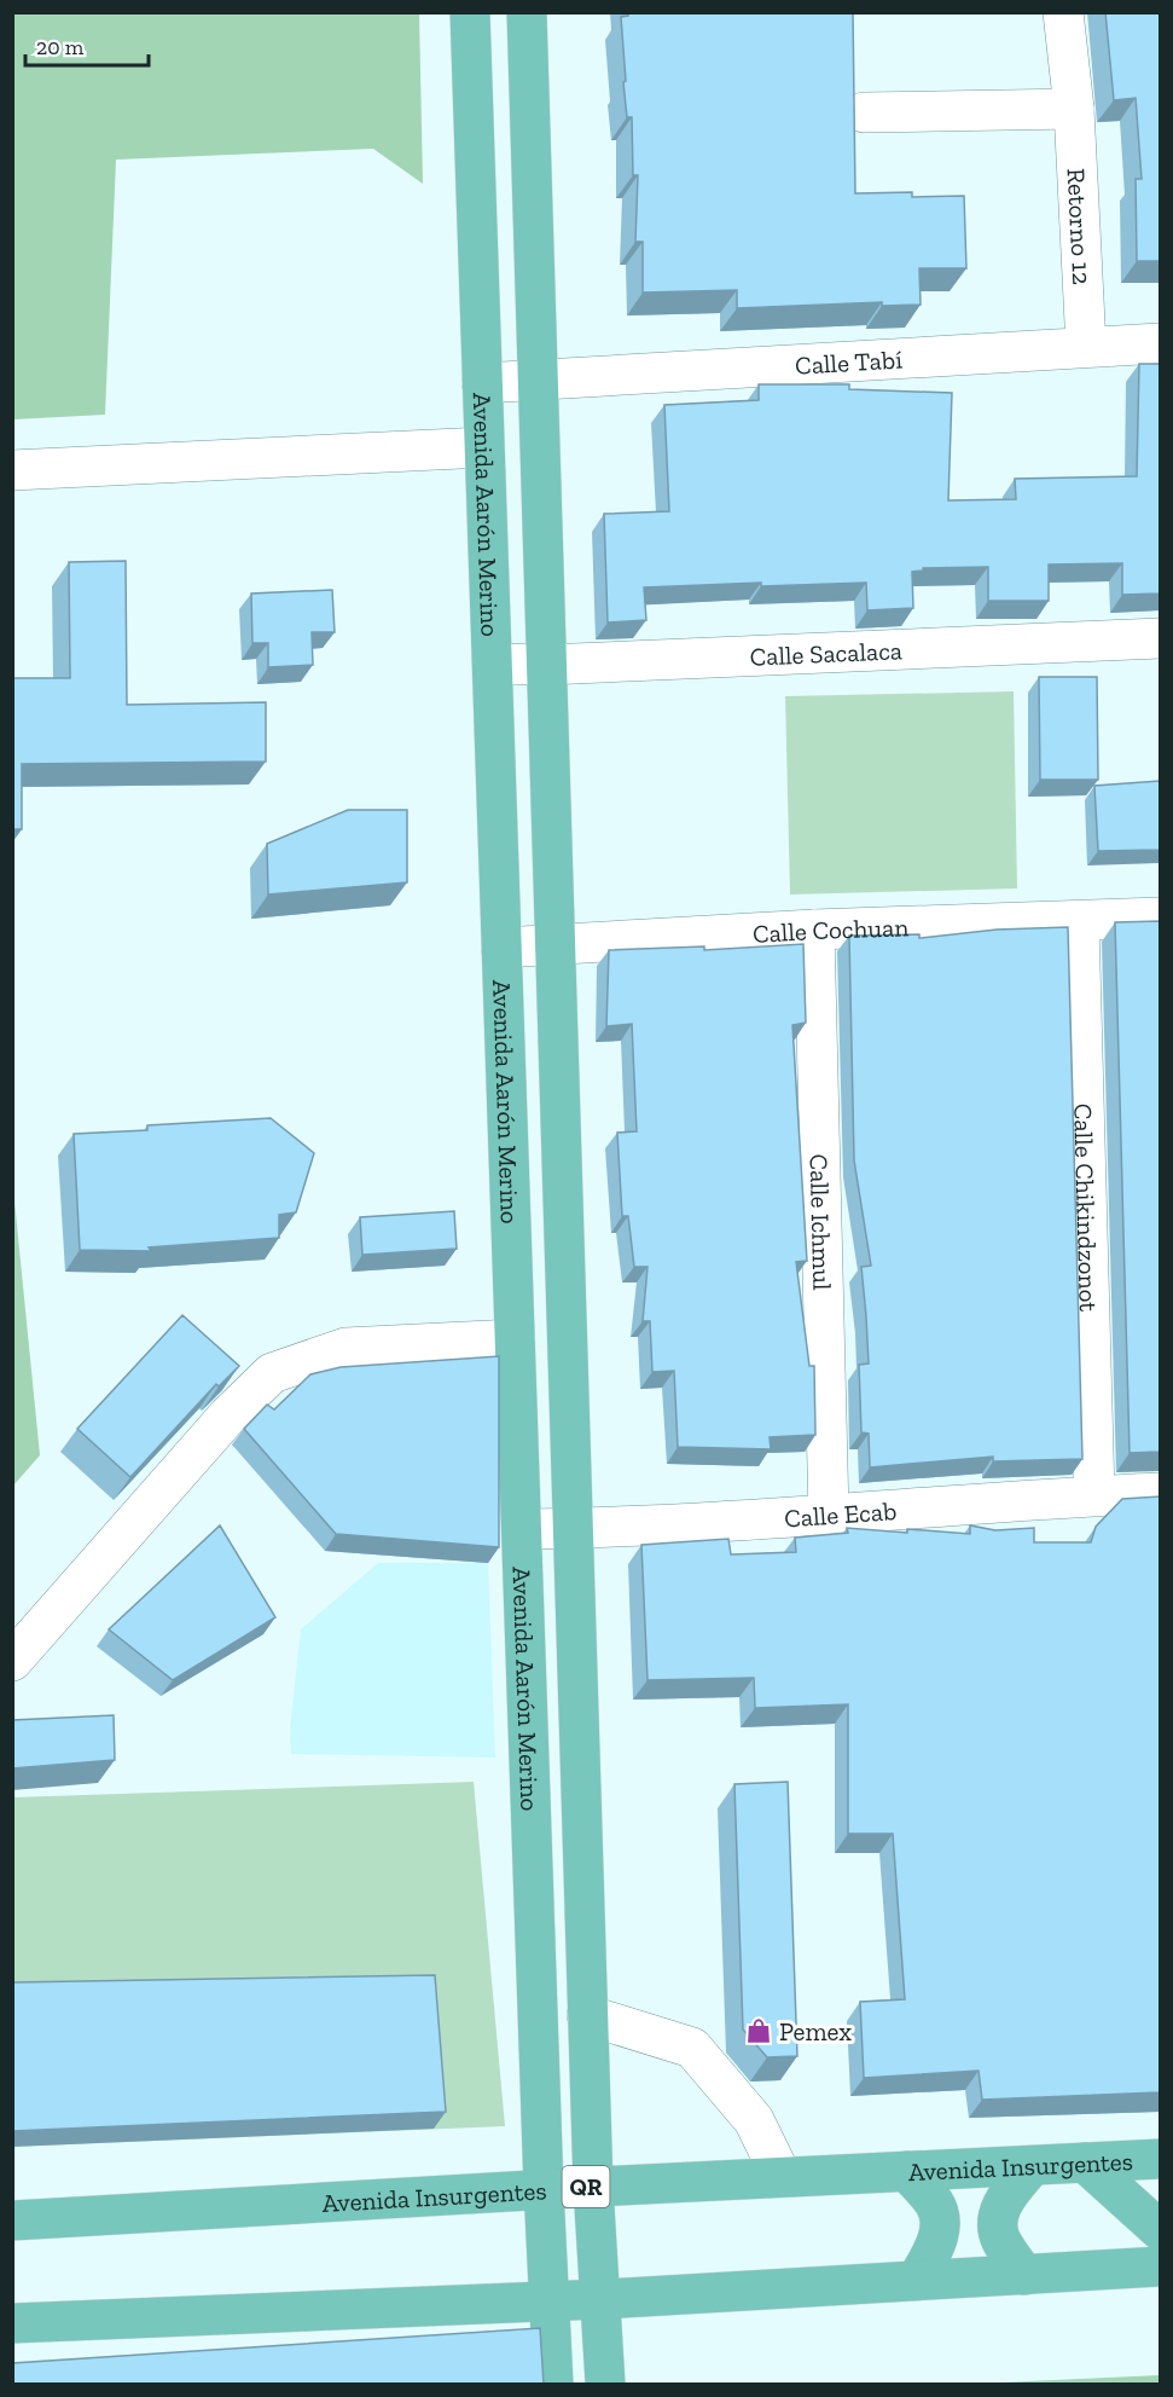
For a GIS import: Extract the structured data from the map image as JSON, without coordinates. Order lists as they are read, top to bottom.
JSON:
{
  "streets": {
    "main road": ["Avenida Aarón Merino", "Avenida Insurgentes", "QR"],
    "street": [
      "Retorno 12",
      "Calle Tabí",
      "Calle Sacalaca",
      "Calle Cochuan",
      "Calle Chikindzonot",
      "Calle Ichmul",
      "Calle Ecab"
    ]
  },
  "crossings": [
    ["Retorno 12", "Calle Tabí"],
    ["Calle Tabí", "Avenida Aarón Merino"],
    ["Avenida Aarón Merino", "Calle Sacalaca"],
    ["Avenida Aarón Merino", "Calle Cochuan"],
    ["Avenida Aarón Merino", "Calle Ecab"],
    ["Avenida Aarón Merino", "Avenida Insurgentes"],
    ["Calle Cochuan", "Calle Chikindzonot"],
    ["Calle Cochuan", "Calle Ichmul"],
    ["Calle Chikindzonot", "Calle Ecab"],
    ["Calle Ichmul", "Calle Ecab"]
  ],
  "places": {
    "shop": ["Pemex"]
  },
  "scale_bar": "20 m"
}
